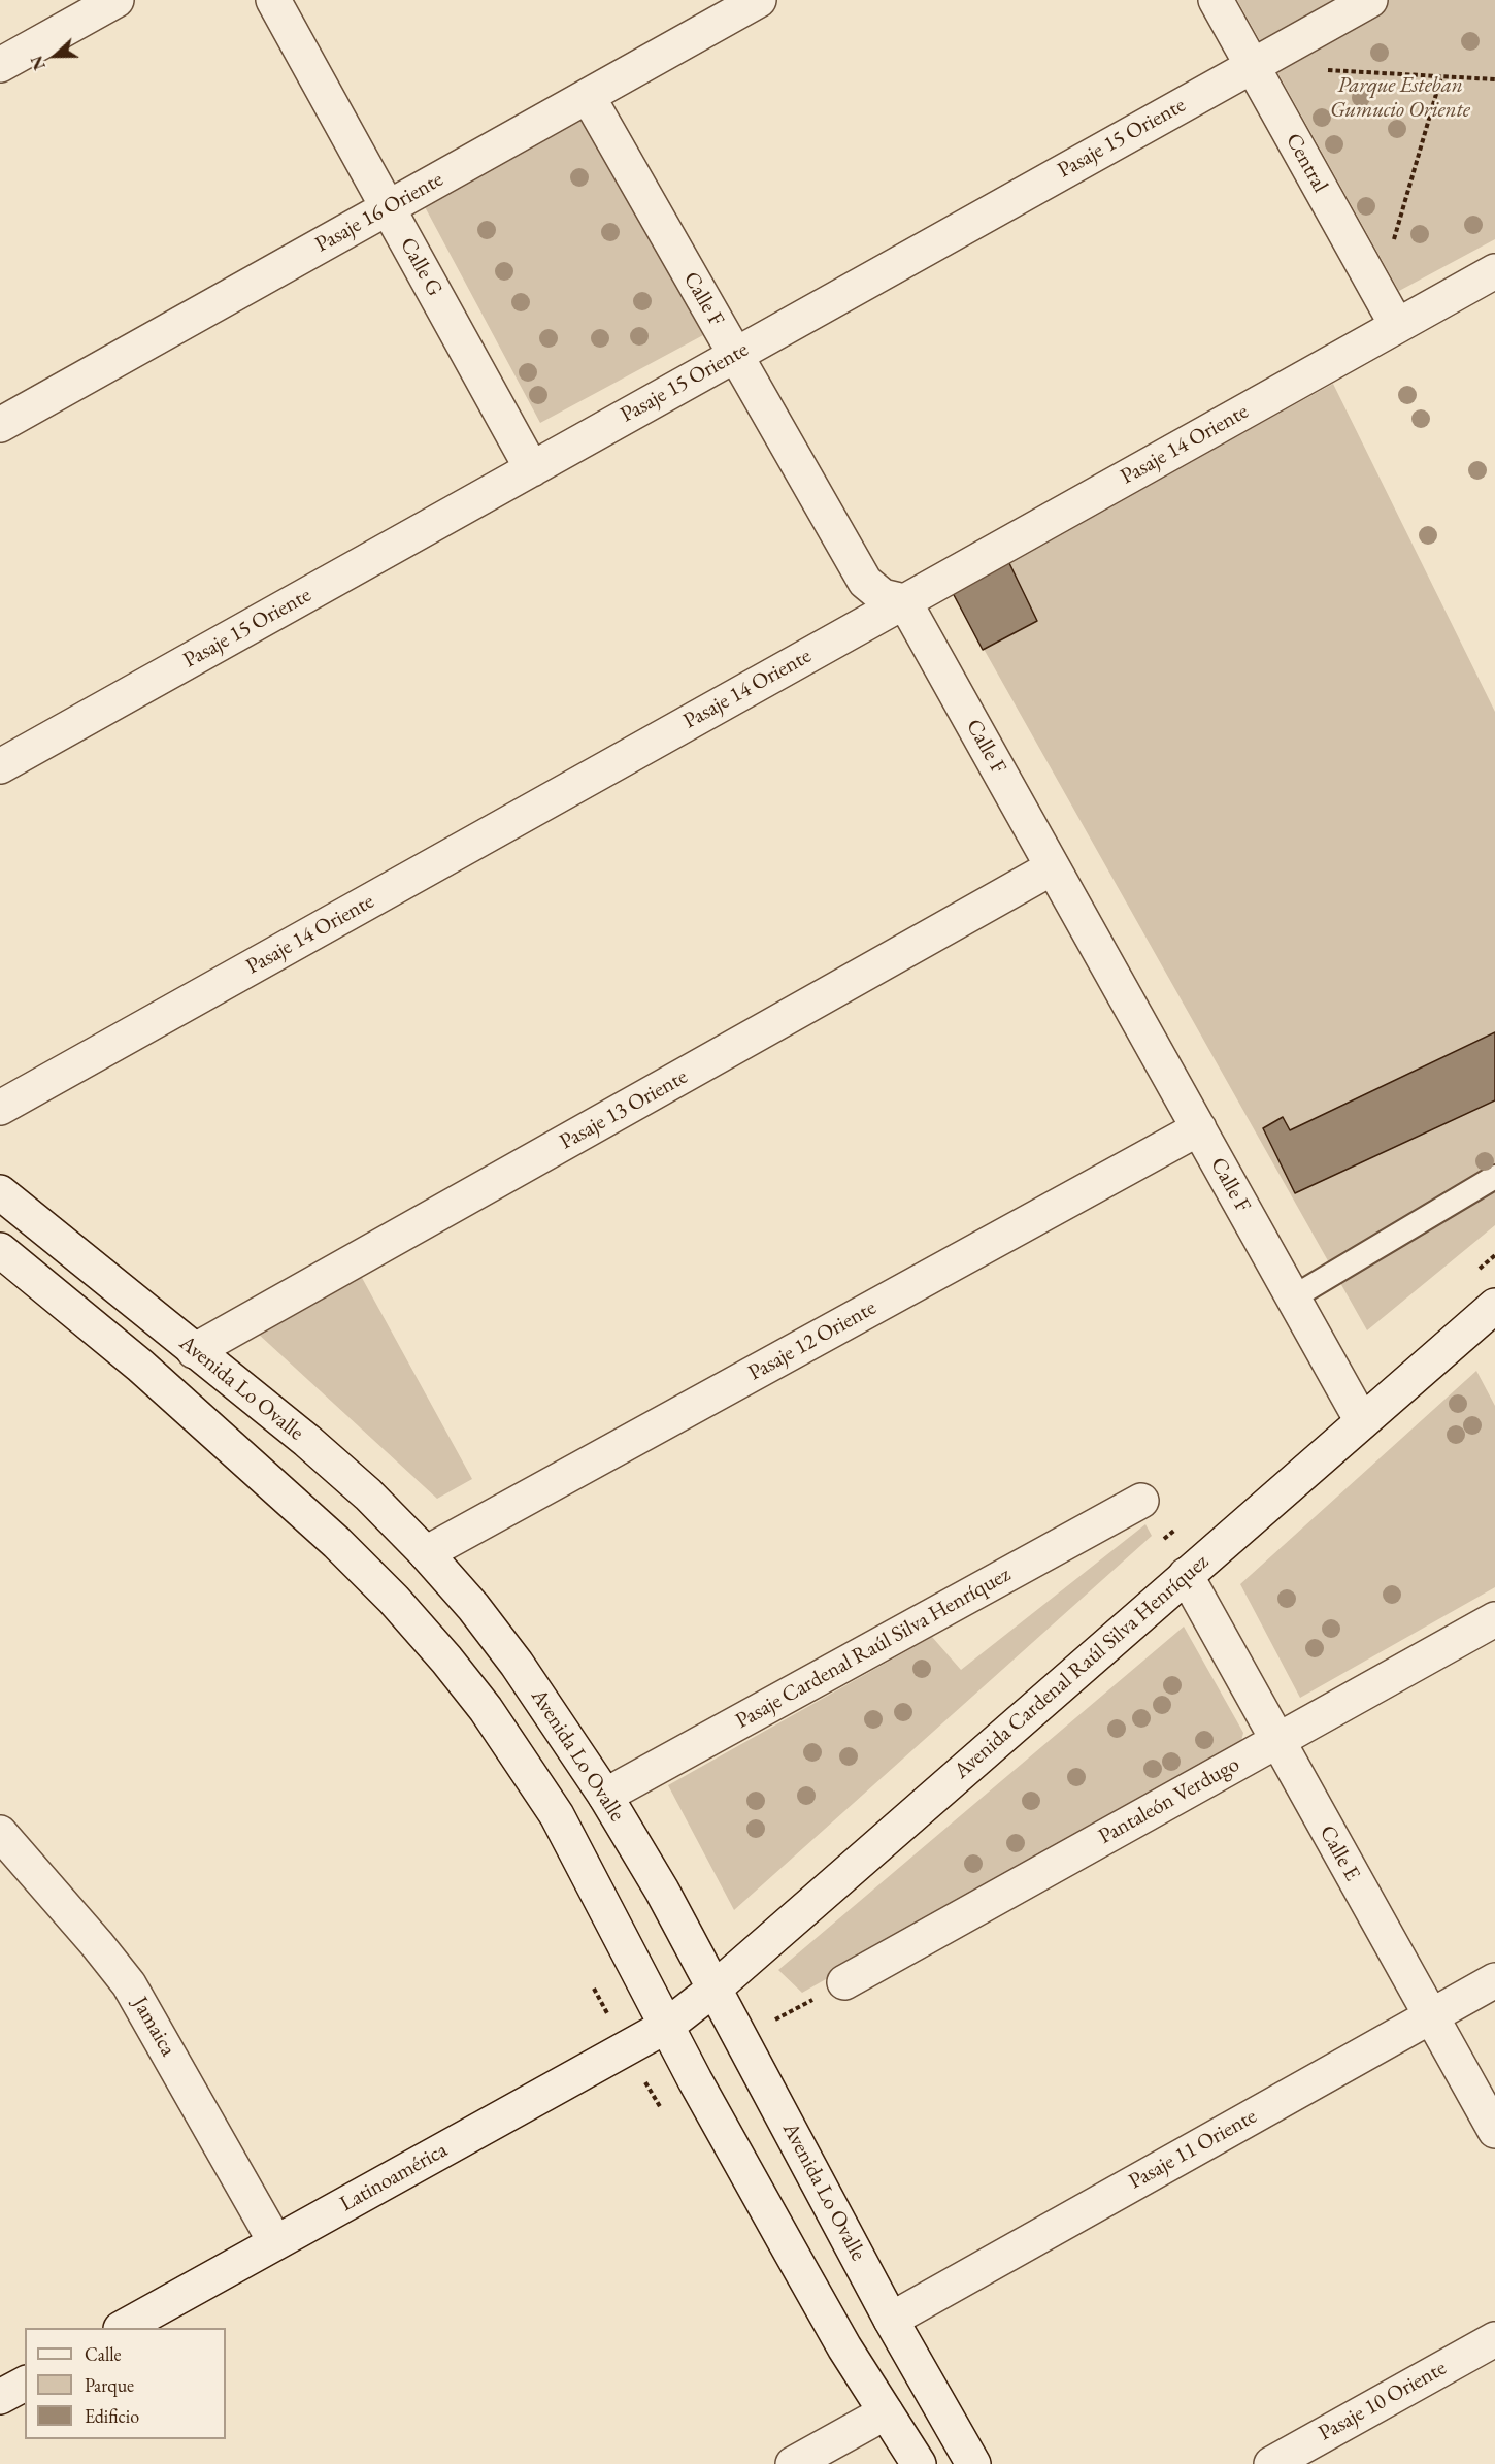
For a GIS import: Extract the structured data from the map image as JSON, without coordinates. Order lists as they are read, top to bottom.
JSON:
{
  "streets": {
    "street": [
      "Pasaje 15 Oriente",
      "Central",
      "Pasaje 16 Oriente",
      "Calle G",
      "Calle F",
      "Pasaje 14 Oriente",
      "Pasaje 13 Oriente",
      "Pasaje 12 Oriente",
      "Avenida Lo Ovalle",
      "Pasaje Cardenal Raúl Silva Henríquez",
      "Avenida Cardenal Raúl Silva Henríquez",
      "Pantaleón Verdugo",
      "Calle E",
      "Jamaica",
      "Pasaje 11 Oriente",
      "Latinoamérica",
      "Pasaje 10 Oriente"
    ]
  },
  "crossings": [
    ["Pasaje 15 Oriente", "Central"],
    ["Pasaje 15 Oriente", "Calle G"],
    ["Pasaje 15 Oriente", "Calle F"],
    ["Central", "Pasaje 14 Oriente"],
    ["Pasaje 16 Oriente", "Calle G"],
    ["Pasaje 16 Oriente", "Calle F"],
    ["Calle F", "Pasaje 14 Oriente"],
    ["Calle F", "Pasaje 13 Oriente"],
    ["Calle F", "Pasaje 12 Oriente"],
    ["Calle F", "Avenida Cardenal Raúl Silva Henríquez"],
    ["Pasaje 13 Oriente", "Avenida Lo Ovalle"],
    ["Pasaje 12 Oriente", "Avenida Lo Ovalle"],
    ["Avenida Lo Ovalle", "Pasaje Cardenal Raúl Silva Henríquez"],
    ["Avenida Lo Ovalle", "Avenida Cardenal Raúl Silva Henríquez"],
    ["Avenida Lo Ovalle", "Pasaje 11 Oriente"],
    ["Avenida Cardenal Raúl Silva Henríquez", "Calle E"],
    ["Avenida Cardenal Raúl Silva Henríquez", "Latinoamérica"],
    ["Pantaleón Verdugo", "Calle E"],
    ["Calle E", "Pasaje 11 Oriente"],
    ["Jamaica", "Latinoamérica"]
  ],
  "parks": ["Parque Esteban Gumucio Oriente"],
  "legend": ["Calle", "Parque", "Edificio"],
  "north": "left"
}
